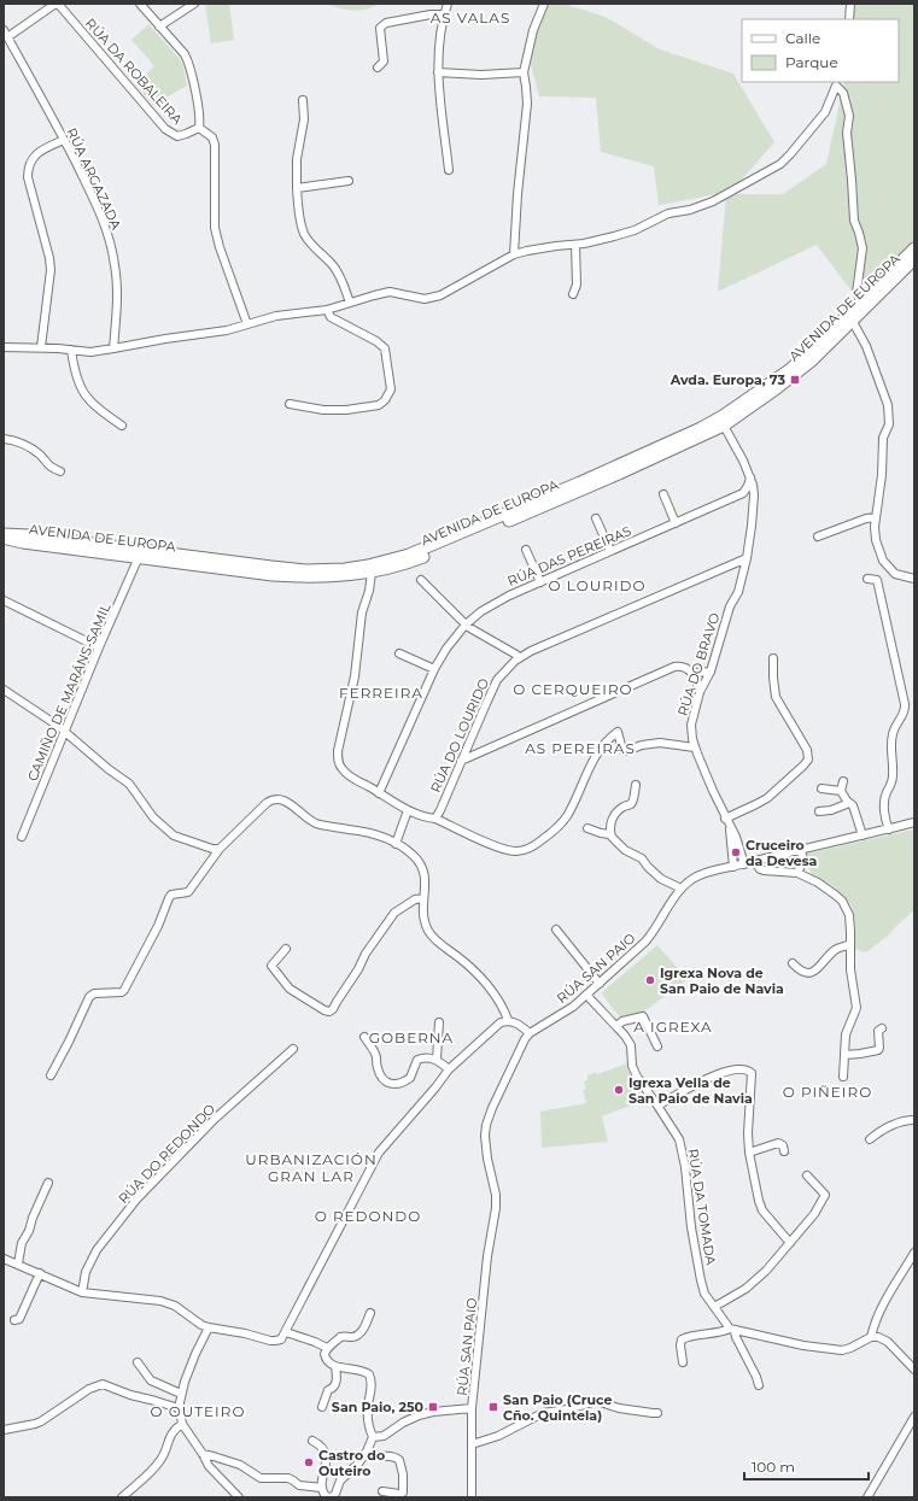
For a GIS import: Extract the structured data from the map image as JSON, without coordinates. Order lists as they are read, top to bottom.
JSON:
{
  "streets": {
    "main road": ["AVENIDA DE EUROPA"],
    "street": [
      "RÚA DA ROBALEIRA",
      "RÚA ARGAZADA",
      "RÚA DAS PEREIRAS",
      "RÚA DO BRAVO",
      "CAMIÑO DE MARÁNS-SAMIL",
      "RÚA DO LOURIDO",
      "RÚA SAN PAIO",
      "RÚA DO REDONDO",
      "RÚA DA TOMADA"
    ]
  },
  "crossings": [
    ["AVENIDA DE EUROPA", "RÚA DO BRAVO"],
    ["AVENIDA DE EUROPA", "CAMIÑO DE MARÁNS-SAMIL"],
    ["RÚA DO BRAVO", "RÚA DO LOURIDO"],
    ["RÚA DO BRAVO", "RÚA SAN PAIO"],
    ["RÚA SAN PAIO", "RÚA DA TOMADA"]
  ],
  "districts": [
    "AS VALAS",
    "O LOURIDO",
    "O CERQUEIRO",
    "FERREIRA",
    "AS PEREIRAS",
    "A IGREXA",
    "GOBERNA",
    "O PIÑEIRO",
    "URBANIZACIÓN GRAN LAR",
    "O REDONDO",
    "O OUTEIRO"
  ],
  "places": {
    "transit": ["Avda. Europa, 73", "San Paio, 250", "San Paio (Cruce Cño. Quintela)"],
    "other": [
      "Cruceiro da Devesa",
      "Igrexa Nova de San Paio de Navia",
      "Igrexa Vella de San Paio de Navia",
      "Castro do Outeiro"
    ]
  },
  "legend": ["Calle", "Parque"],
  "scale_bar": "100 m"
}
